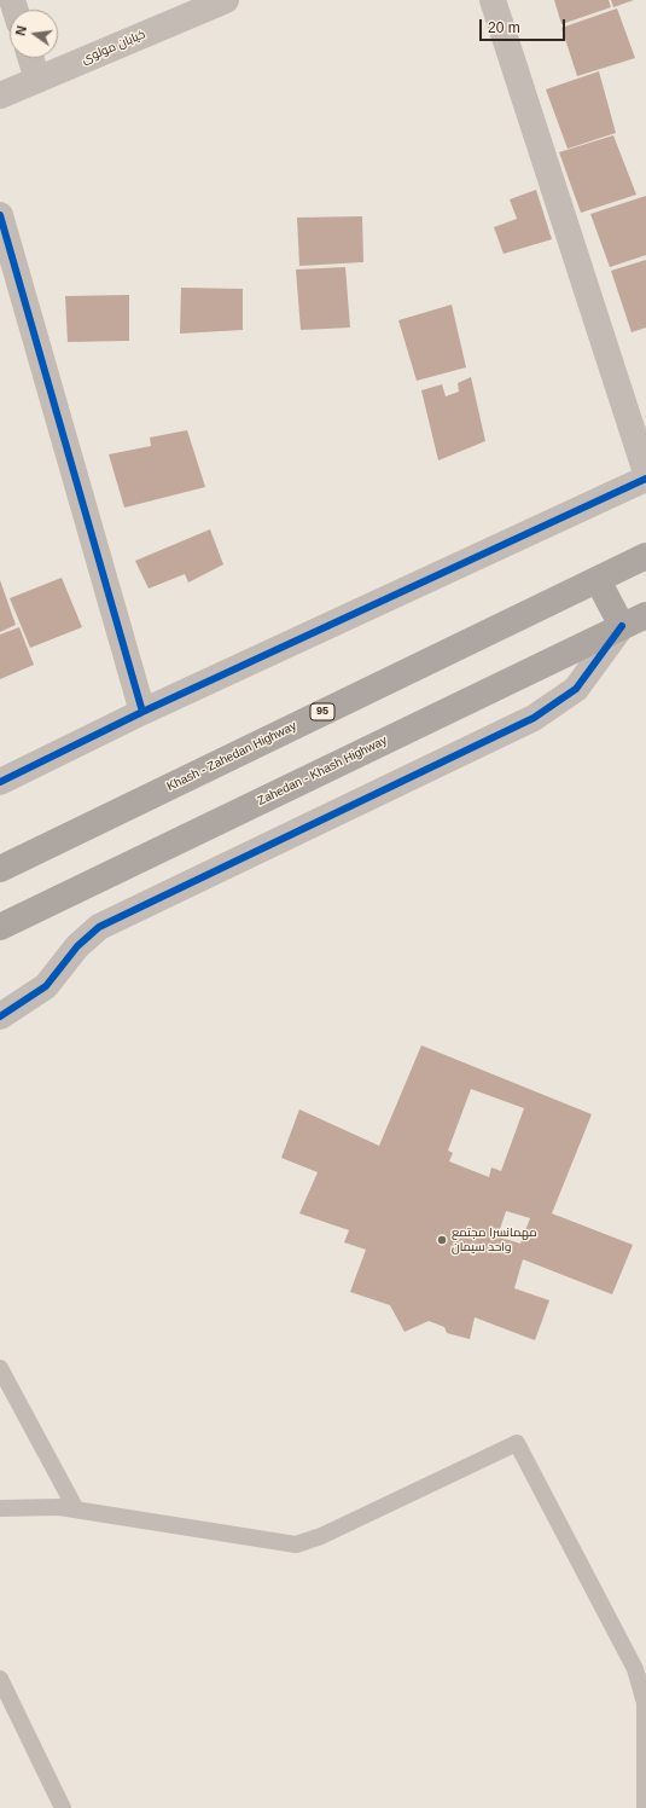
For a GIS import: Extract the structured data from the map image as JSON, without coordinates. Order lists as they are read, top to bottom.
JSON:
{
  "streets": {
    "highway": ["95", "Khash - Zahedan Highway", "Zahedan - Khash Highway"],
    "street": ["خیابان مولوی"]
  },
  "places": ["مهمانسرا مجتمع واحد سیمان"],
  "scale_bar": "20 m",
  "north": "left"
}
